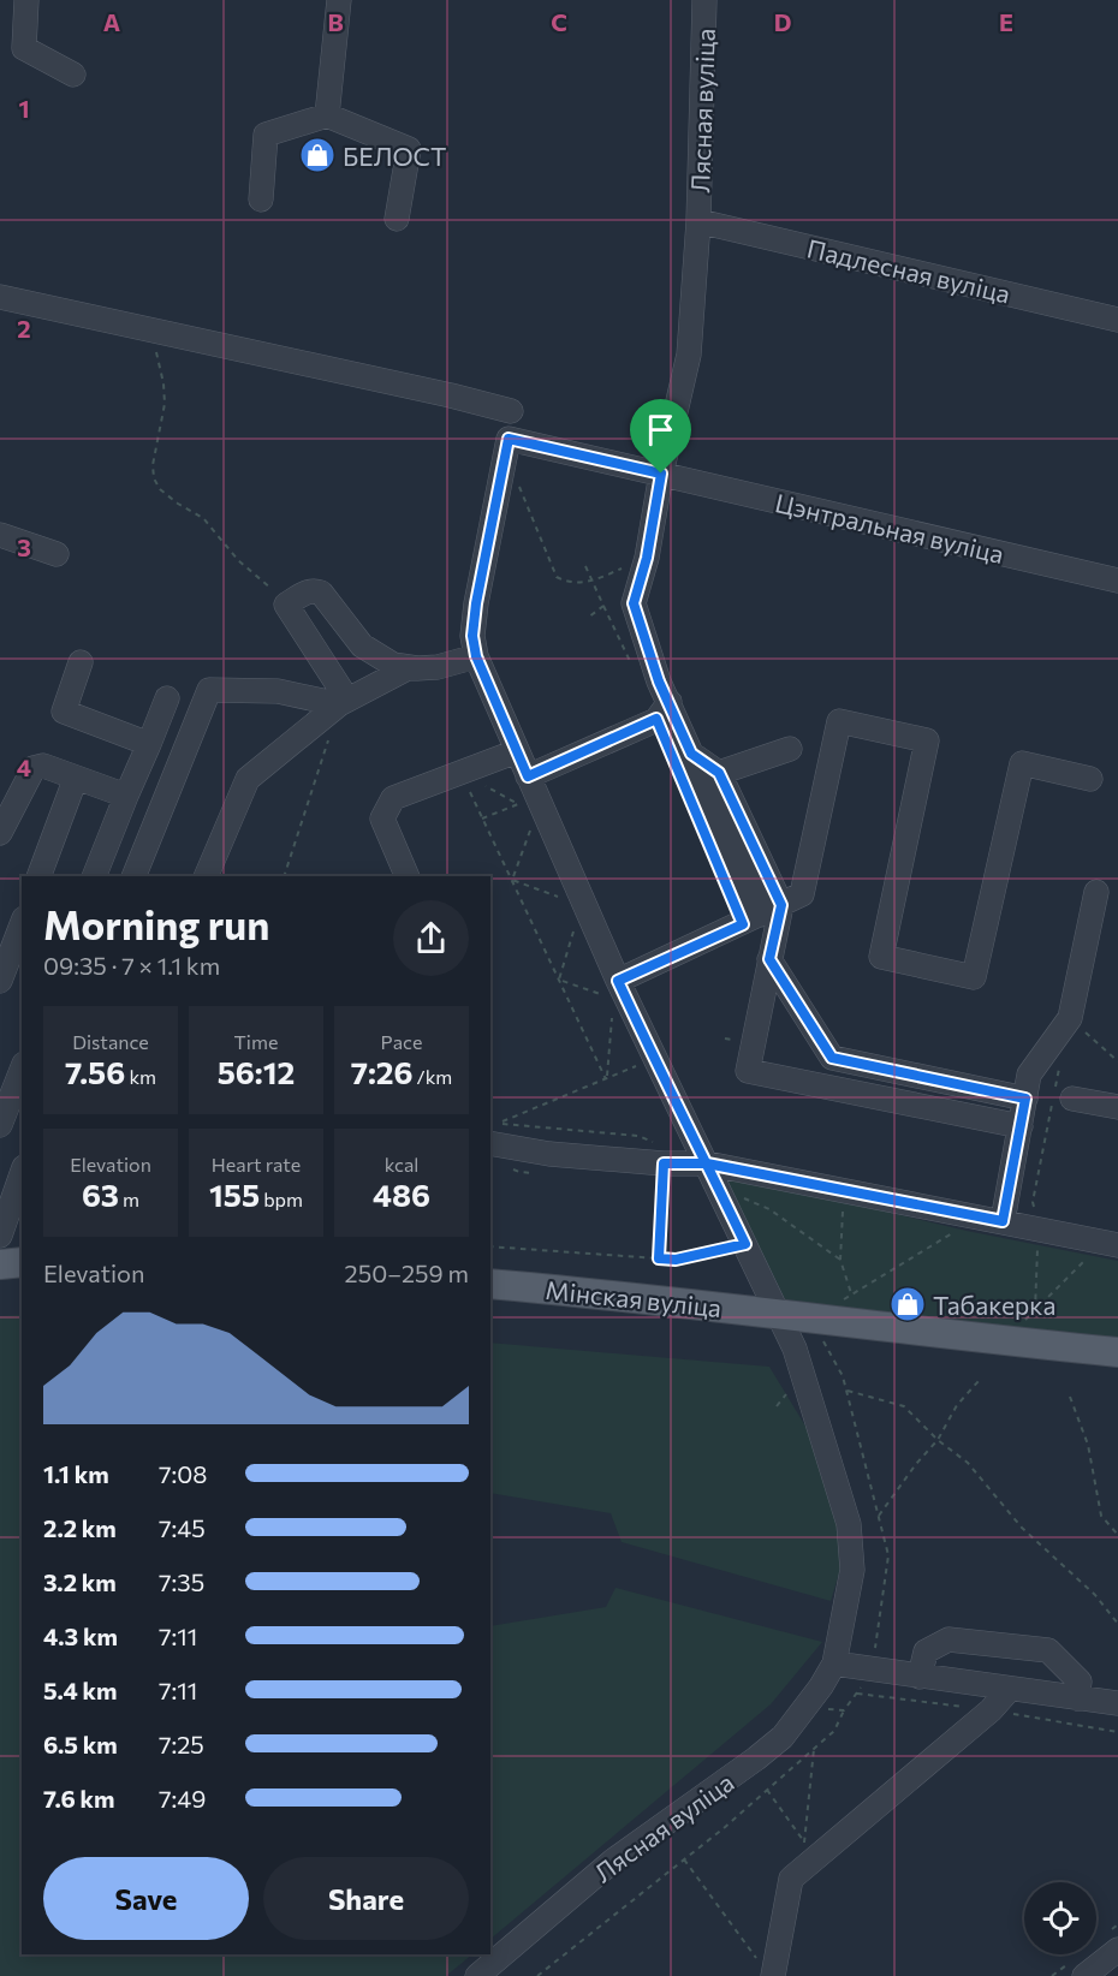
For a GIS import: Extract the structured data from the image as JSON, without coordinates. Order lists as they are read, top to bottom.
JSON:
{
  "streets": {
    "main road": ["Мінская вуліца"],
    "street": ["Лясная вуліца", "Падлесная вуліца", "Цэнтральная вуліца"]
  },
  "crossings": [
    ["Лясная вуліца", "Падлесная вуліца"]
  ],
  "places": {
    "shop": ["БЕЛОСТ", "Табакерка"]
  },
  "page": {
    "heading": ["Morning run", "09:35 · 7 × 1.1 km"],
    "stats": [
      ["Distance", "7.56 km"],
      ["Time", "56:12"],
      ["Pace", "7:26 /km"],
      ["Elevation", "63 m"],
      ["Heart rate", "155 bpm"],
      ["kcal", "486"]
    ],
    "chart": ["Elevation", "250–259 m"],
    "list": [
      {
        "name": "1.1 km",
        "note": "7:08"
      },
      {
        "name": "2.2 km",
        "note": "7:45"
      },
      {
        "name": "3.2 km",
        "note": "7:35"
      },
      {
        "name": "4.3 km",
        "note": "7:11"
      },
      {
        "name": "5.4 km",
        "note": "7:11"
      },
      {
        "name": "6.5 km",
        "note": "7:25"
      },
      {
        "name": "7.6 km",
        "note": "7:49"
      }
    ],
    "buttons": ["Save", "Share"]
  },
  "grid": {
    "columns": [
      "A",
      "B",
      "C",
      "D",
      "E"
    ],
    "rows": [
      "1",
      "2",
      "3",
      "4"
    ]
  }
}
